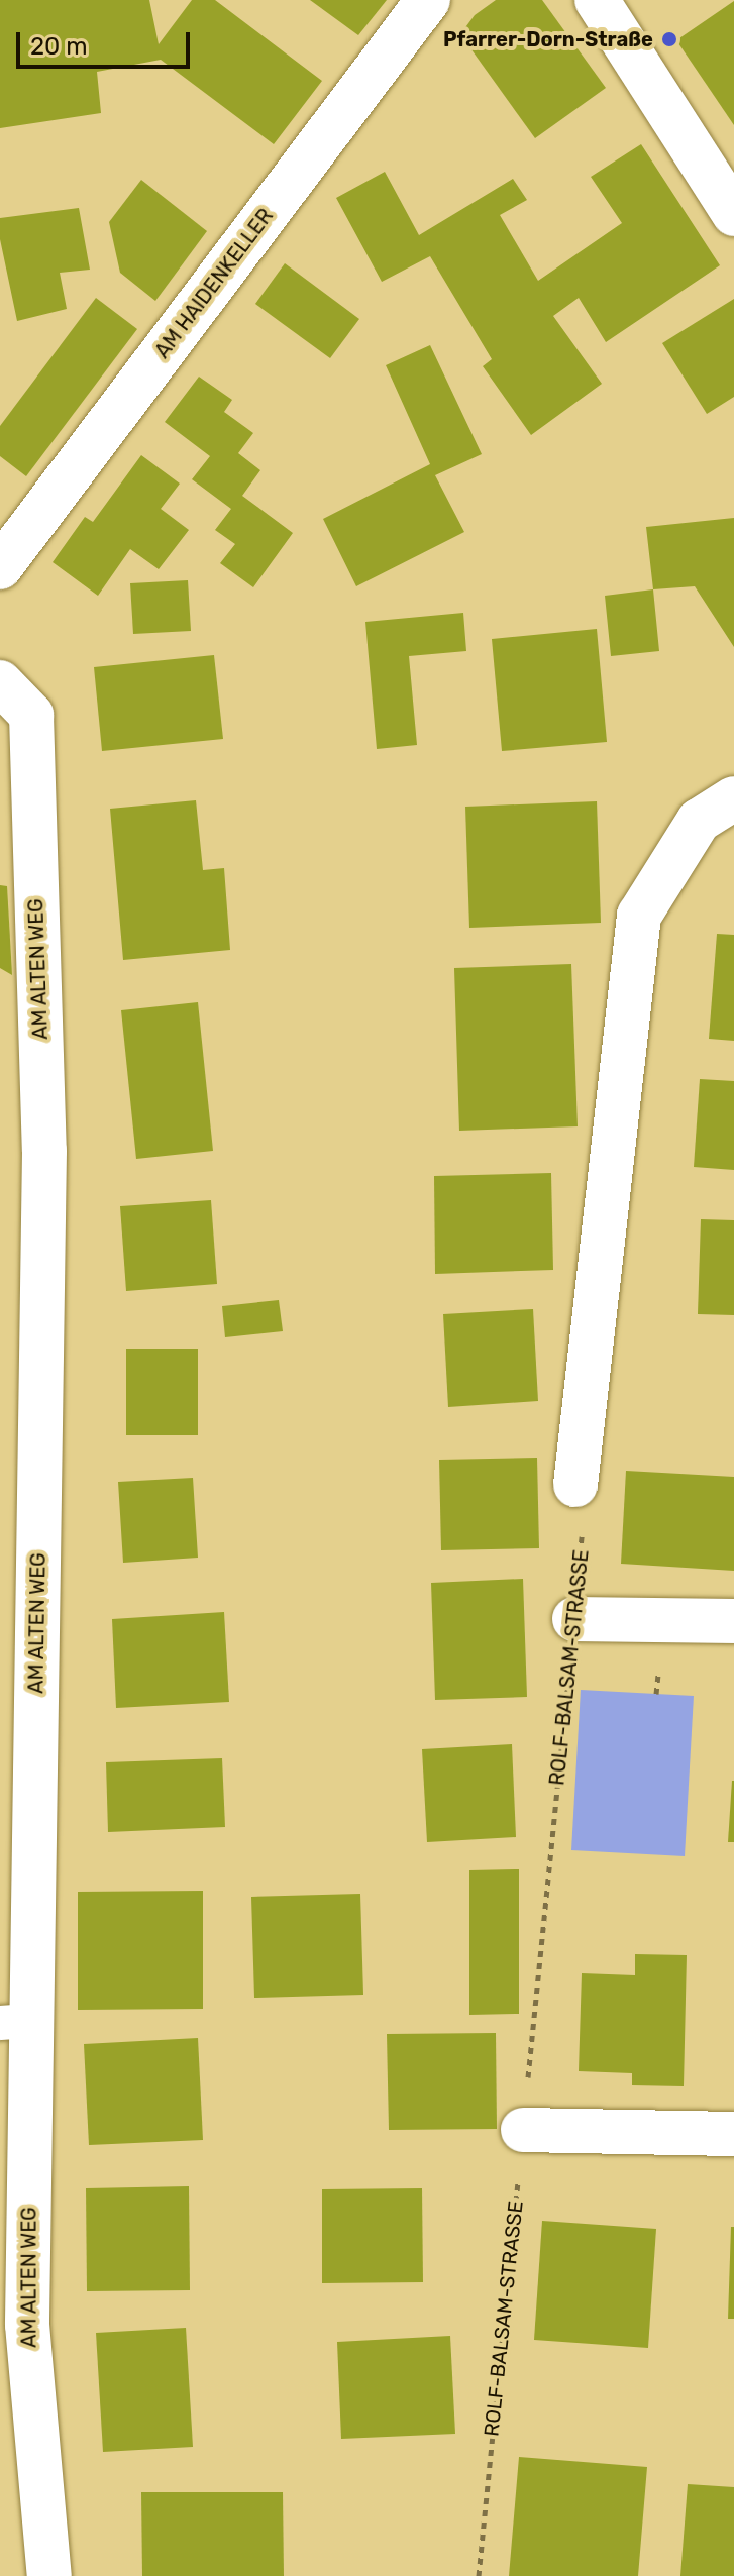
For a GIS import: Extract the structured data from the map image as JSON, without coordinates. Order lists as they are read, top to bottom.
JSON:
{
  "streets": {
    "street": ["AM HAIDENKELLER", "AM ALTEN WEG"],
    "path": ["ROLF-BALSAM-STRASSE"]
  },
  "places": ["Pfarrer-Dorn-Straße"],
  "scale_bar": "20 m"
}
